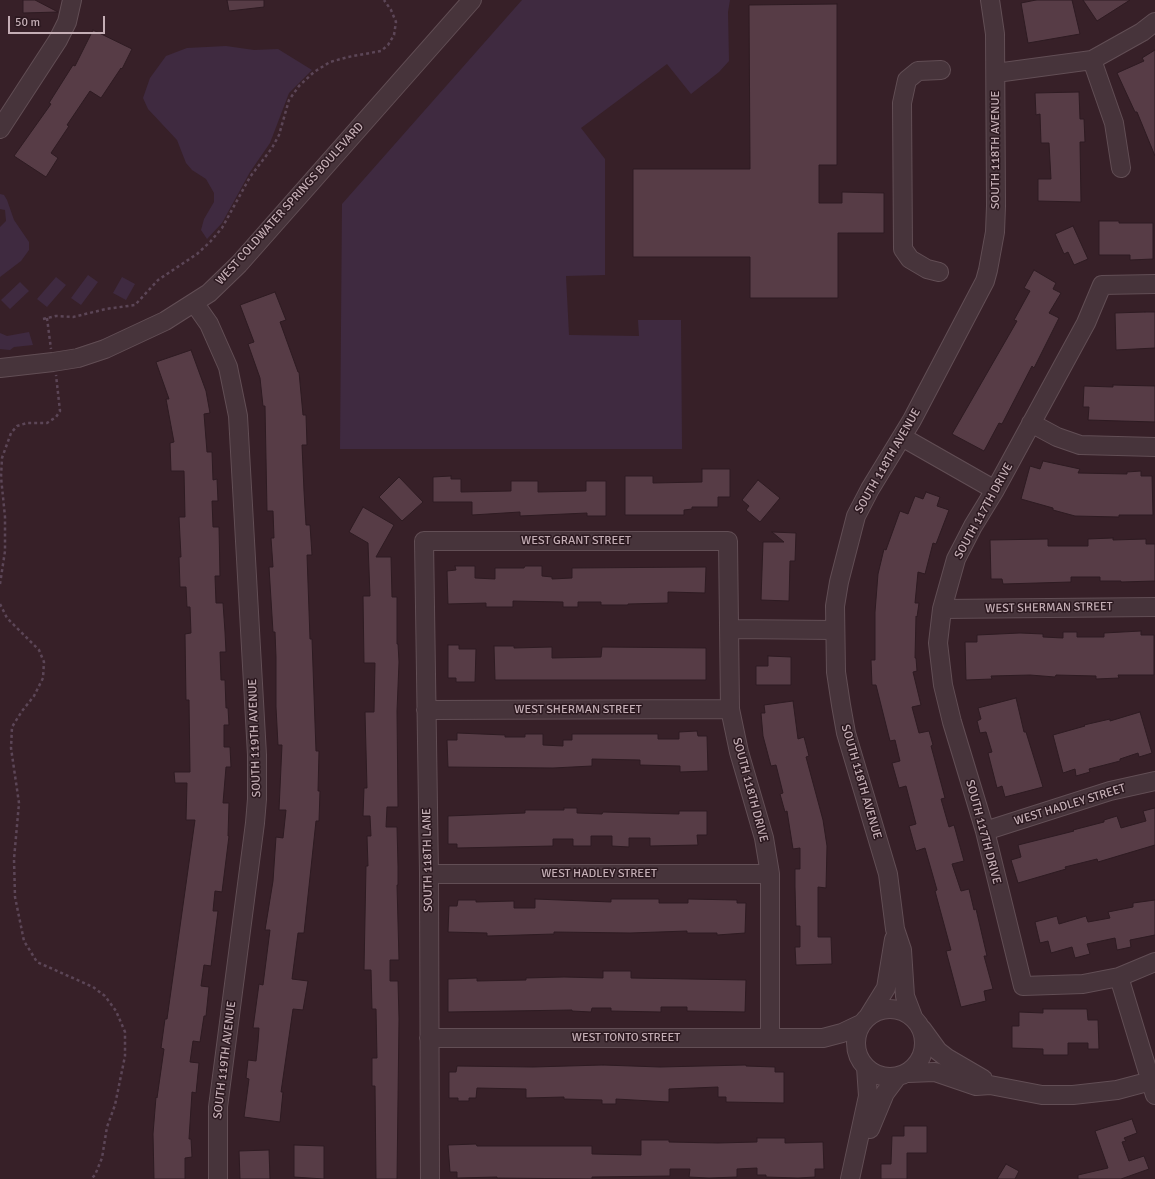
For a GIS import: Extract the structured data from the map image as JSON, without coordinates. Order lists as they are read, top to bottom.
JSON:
{
  "streets": {
    "street": [
      "SOUTH 118TH AVENUE",
      "WEST COLDWATER SPRINGS BOULEVARD",
      "SOUTH 117TH DRIVE",
      "WEST GRANT STREET",
      "WEST SHERMAN STREET",
      "SOUTH 119TH AVENUE",
      "SOUTH 118TH DRIVE",
      "WEST HADLEY STREET",
      "SOUTH 118TH LANE",
      "WEST TONTO STREET"
    ]
  },
  "crossings": [
    ["SOUTH 118TH AVENUE", "WEST TONTO STREET"],
    ["WEST COLDWATER SPRINGS BOULEVARD", "SOUTH 119TH AVENUE"],
    ["SOUTH 117TH DRIVE", "WEST SHERMAN STREET"],
    ["SOUTH 117TH DRIVE", "WEST HADLEY STREET"],
    ["WEST GRANT STREET", "SOUTH 118TH DRIVE"],
    ["WEST GRANT STREET", "SOUTH 118TH LANE"],
    ["WEST SHERMAN STREET", "SOUTH 118TH DRIVE"],
    ["WEST SHERMAN STREET", "SOUTH 118TH LANE"],
    ["SOUTH 118TH DRIVE", "WEST HADLEY STREET"],
    ["SOUTH 118TH DRIVE", "WEST TONTO STREET"],
    ["WEST HADLEY STREET", "SOUTH 118TH LANE"],
    ["SOUTH 118TH LANE", "WEST TONTO STREET"]
  ],
  "scale_bar": "50 m"
}
